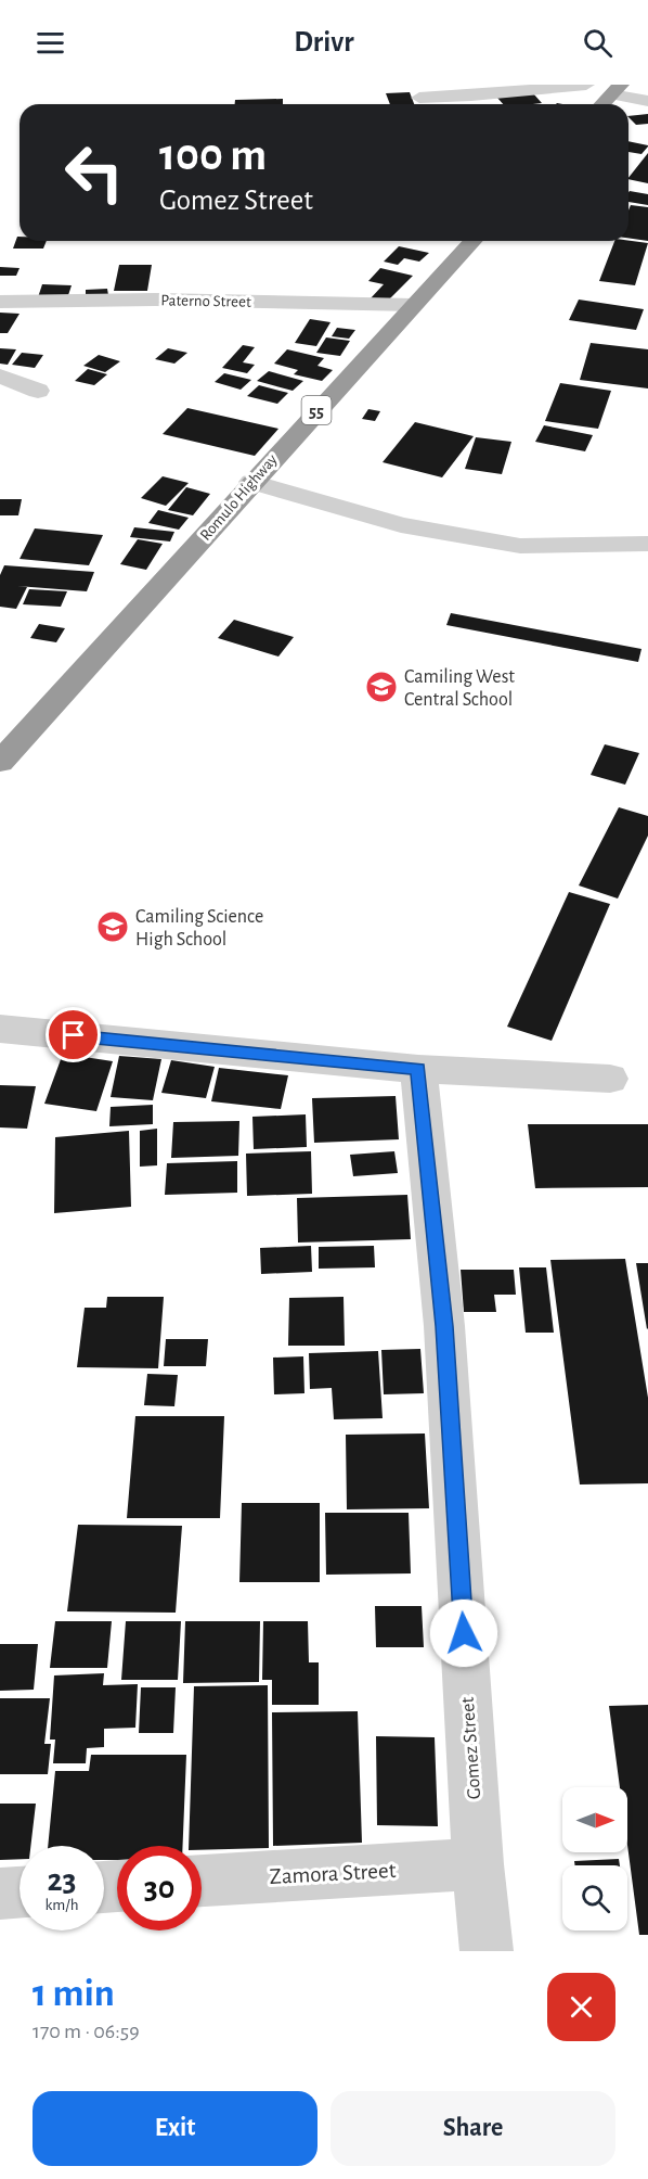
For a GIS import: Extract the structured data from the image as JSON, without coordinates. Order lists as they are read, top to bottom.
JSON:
{
  "streets": {
    "highway": ["55", "Romulo Highway"],
    "street": ["Paterno Street", "Gomez Street", "Zamora Street"]
  },
  "crossings": [
    ["Paterno Street", "Romulo Highway"],
    ["Gomez Street", "Zamora Street"]
  ],
  "places": {
    "school or university": ["Camiling West Central School", "Camiling Science High School"]
  },
  "north": "right",
  "page": {
    "header": "Drivr",
    "turn": ["100 m", "Gomez Street"],
    "speed": "23 km/h",
    "limit": "30",
    "heading": ["1 min", "170 m · 06:59"],
    "buttons": ["Exit", "Share"]
  }
}
